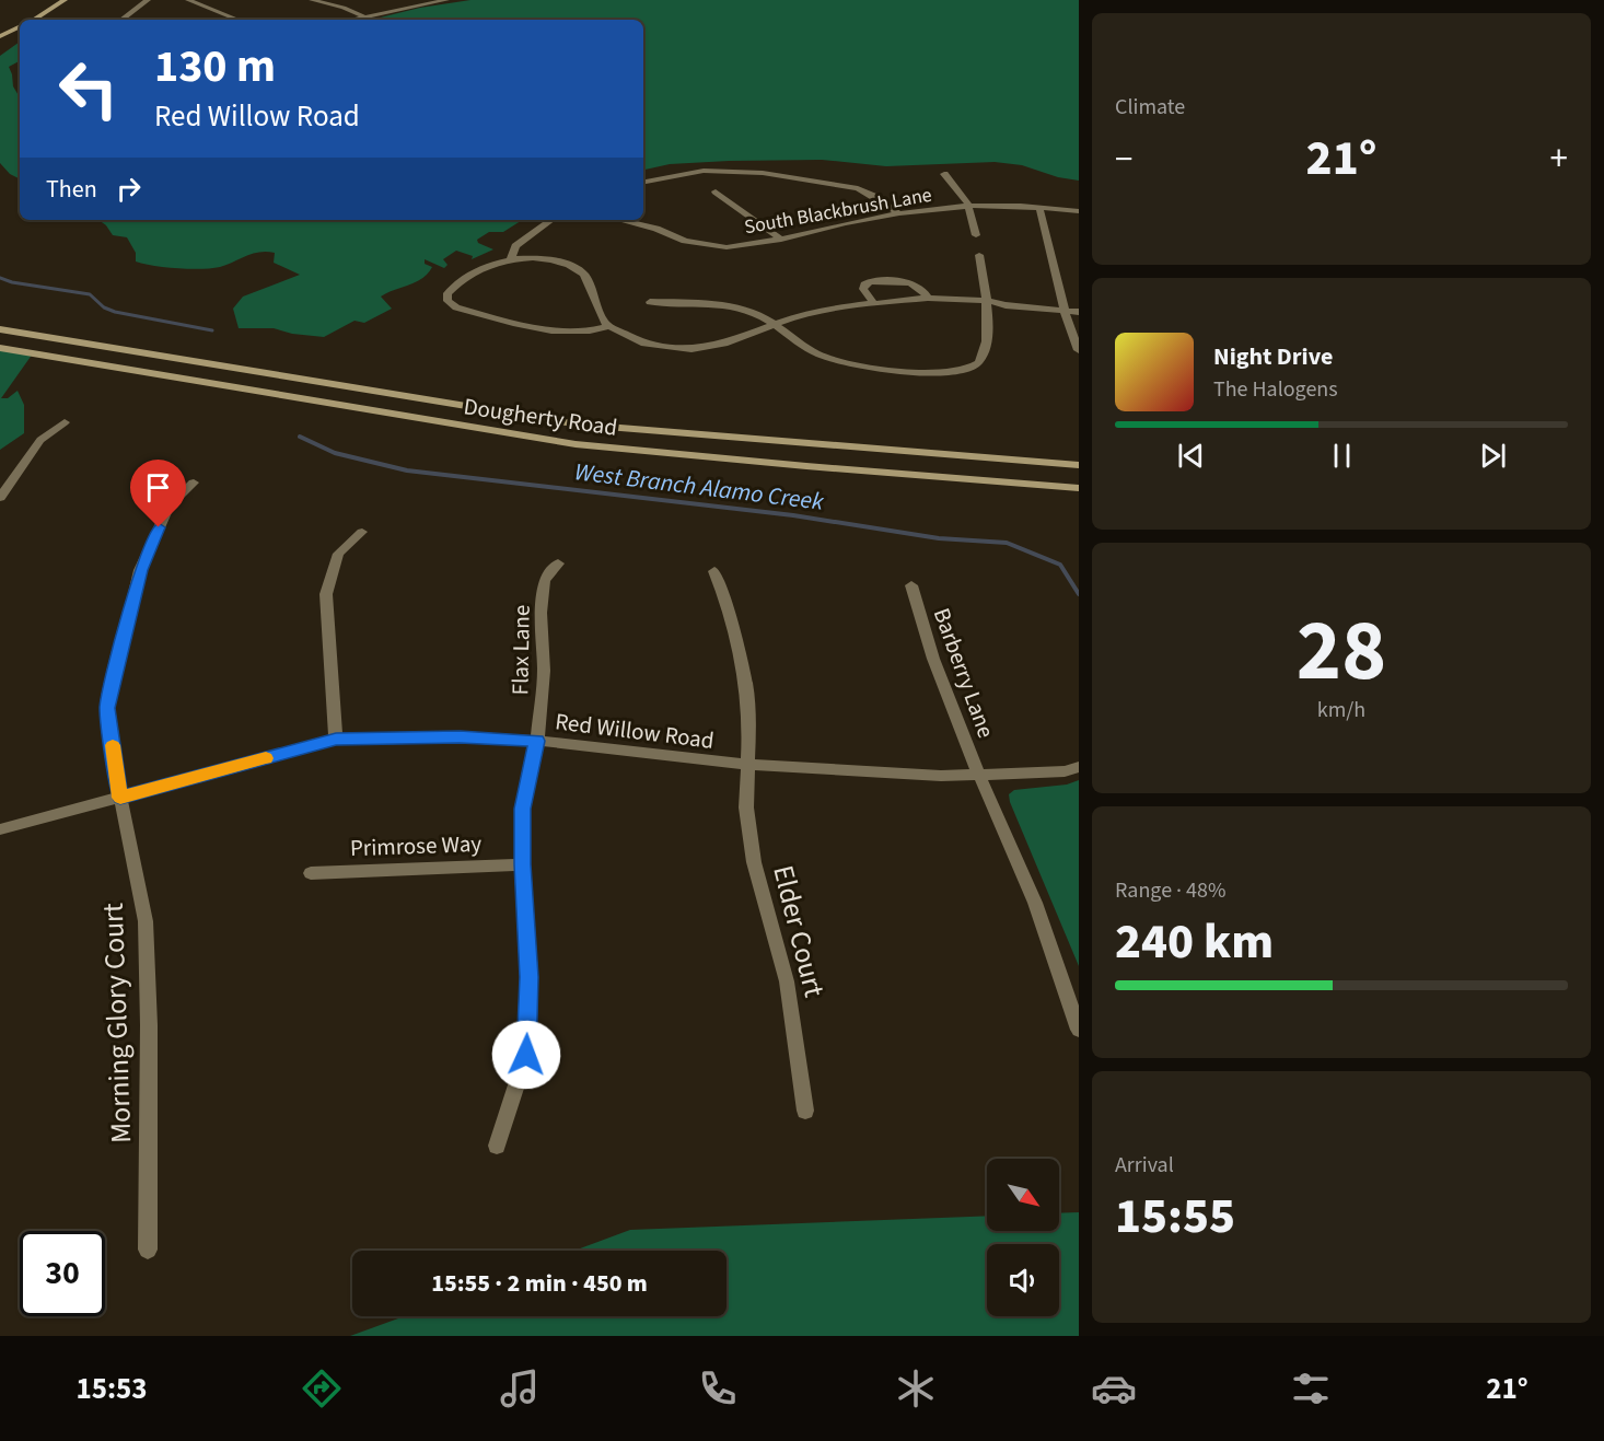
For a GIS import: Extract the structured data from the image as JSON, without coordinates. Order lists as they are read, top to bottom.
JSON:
{
  "streets": {
    "main road": ["Dougherty Road"],
    "street": [
      "South Blackbrush Lane",
      "Flax Lane",
      "Barberry Lane",
      "Red Willow Road",
      "Primrose Way",
      "Elder Court",
      "Morning Glory Court"
    ]
  },
  "crossings": [
    ["Flax Lane", "Red Willow Road"],
    ["Flax Lane", "Primrose Way"],
    ["Barberry Lane", "Red Willow Road"],
    ["Red Willow Road", "Elder Court"],
    ["Red Willow Road", "Morning Glory Court"]
  ],
  "water": ["West Branch Alamo Creek"],
  "north": "bottom right",
  "page": {
    "tile": [
      "Climate",
      ["28", "km/h"],
      ["Range · 48%", "240 km"],
      ["Arrival", "15:55"]
    ],
    "turn": ["130 m", "Red Willow Road"],
    "heat": ["−", "21°", "+"],
    "then": "Then",
    "song": ["Night Drive", "The Halogens"],
    "limit": "30",
    "trip": "15:55 · 2 min · 450 m",
    "tabs": ["15:53", "21°"]
  }
}
